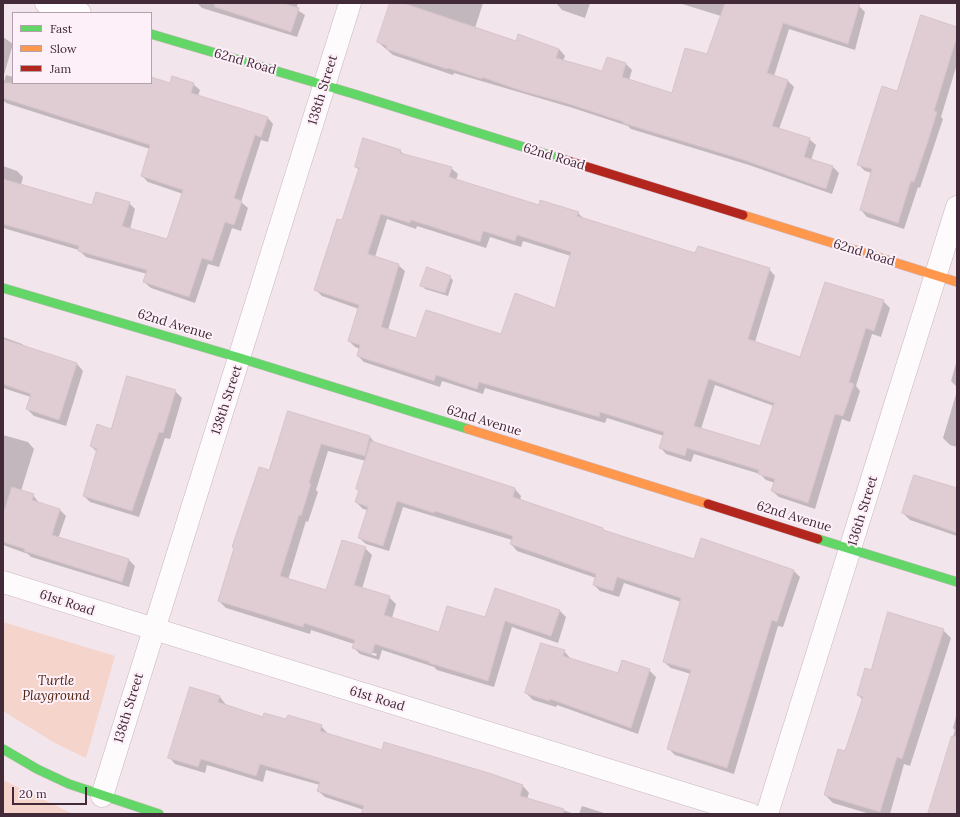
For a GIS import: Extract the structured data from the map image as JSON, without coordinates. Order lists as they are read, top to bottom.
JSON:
{
  "streets": {
    "street": [
      "62nd Road",
      "138th Street",
      "62nd Avenue",
      "136th Street",
      "61st Road"
    ]
  },
  "crossings": [
    ["62nd Road", "138th Street"],
    ["62nd Road", "136th Street"],
    ["138th Street", "62nd Avenue"],
    ["138th Street", "61st Road"],
    ["62nd Avenue", "136th Street"]
  ],
  "parks": ["Turtle Playground"],
  "legend": ["Fast", "Slow", "Jam"],
  "scale_bar": "20 m"
}
